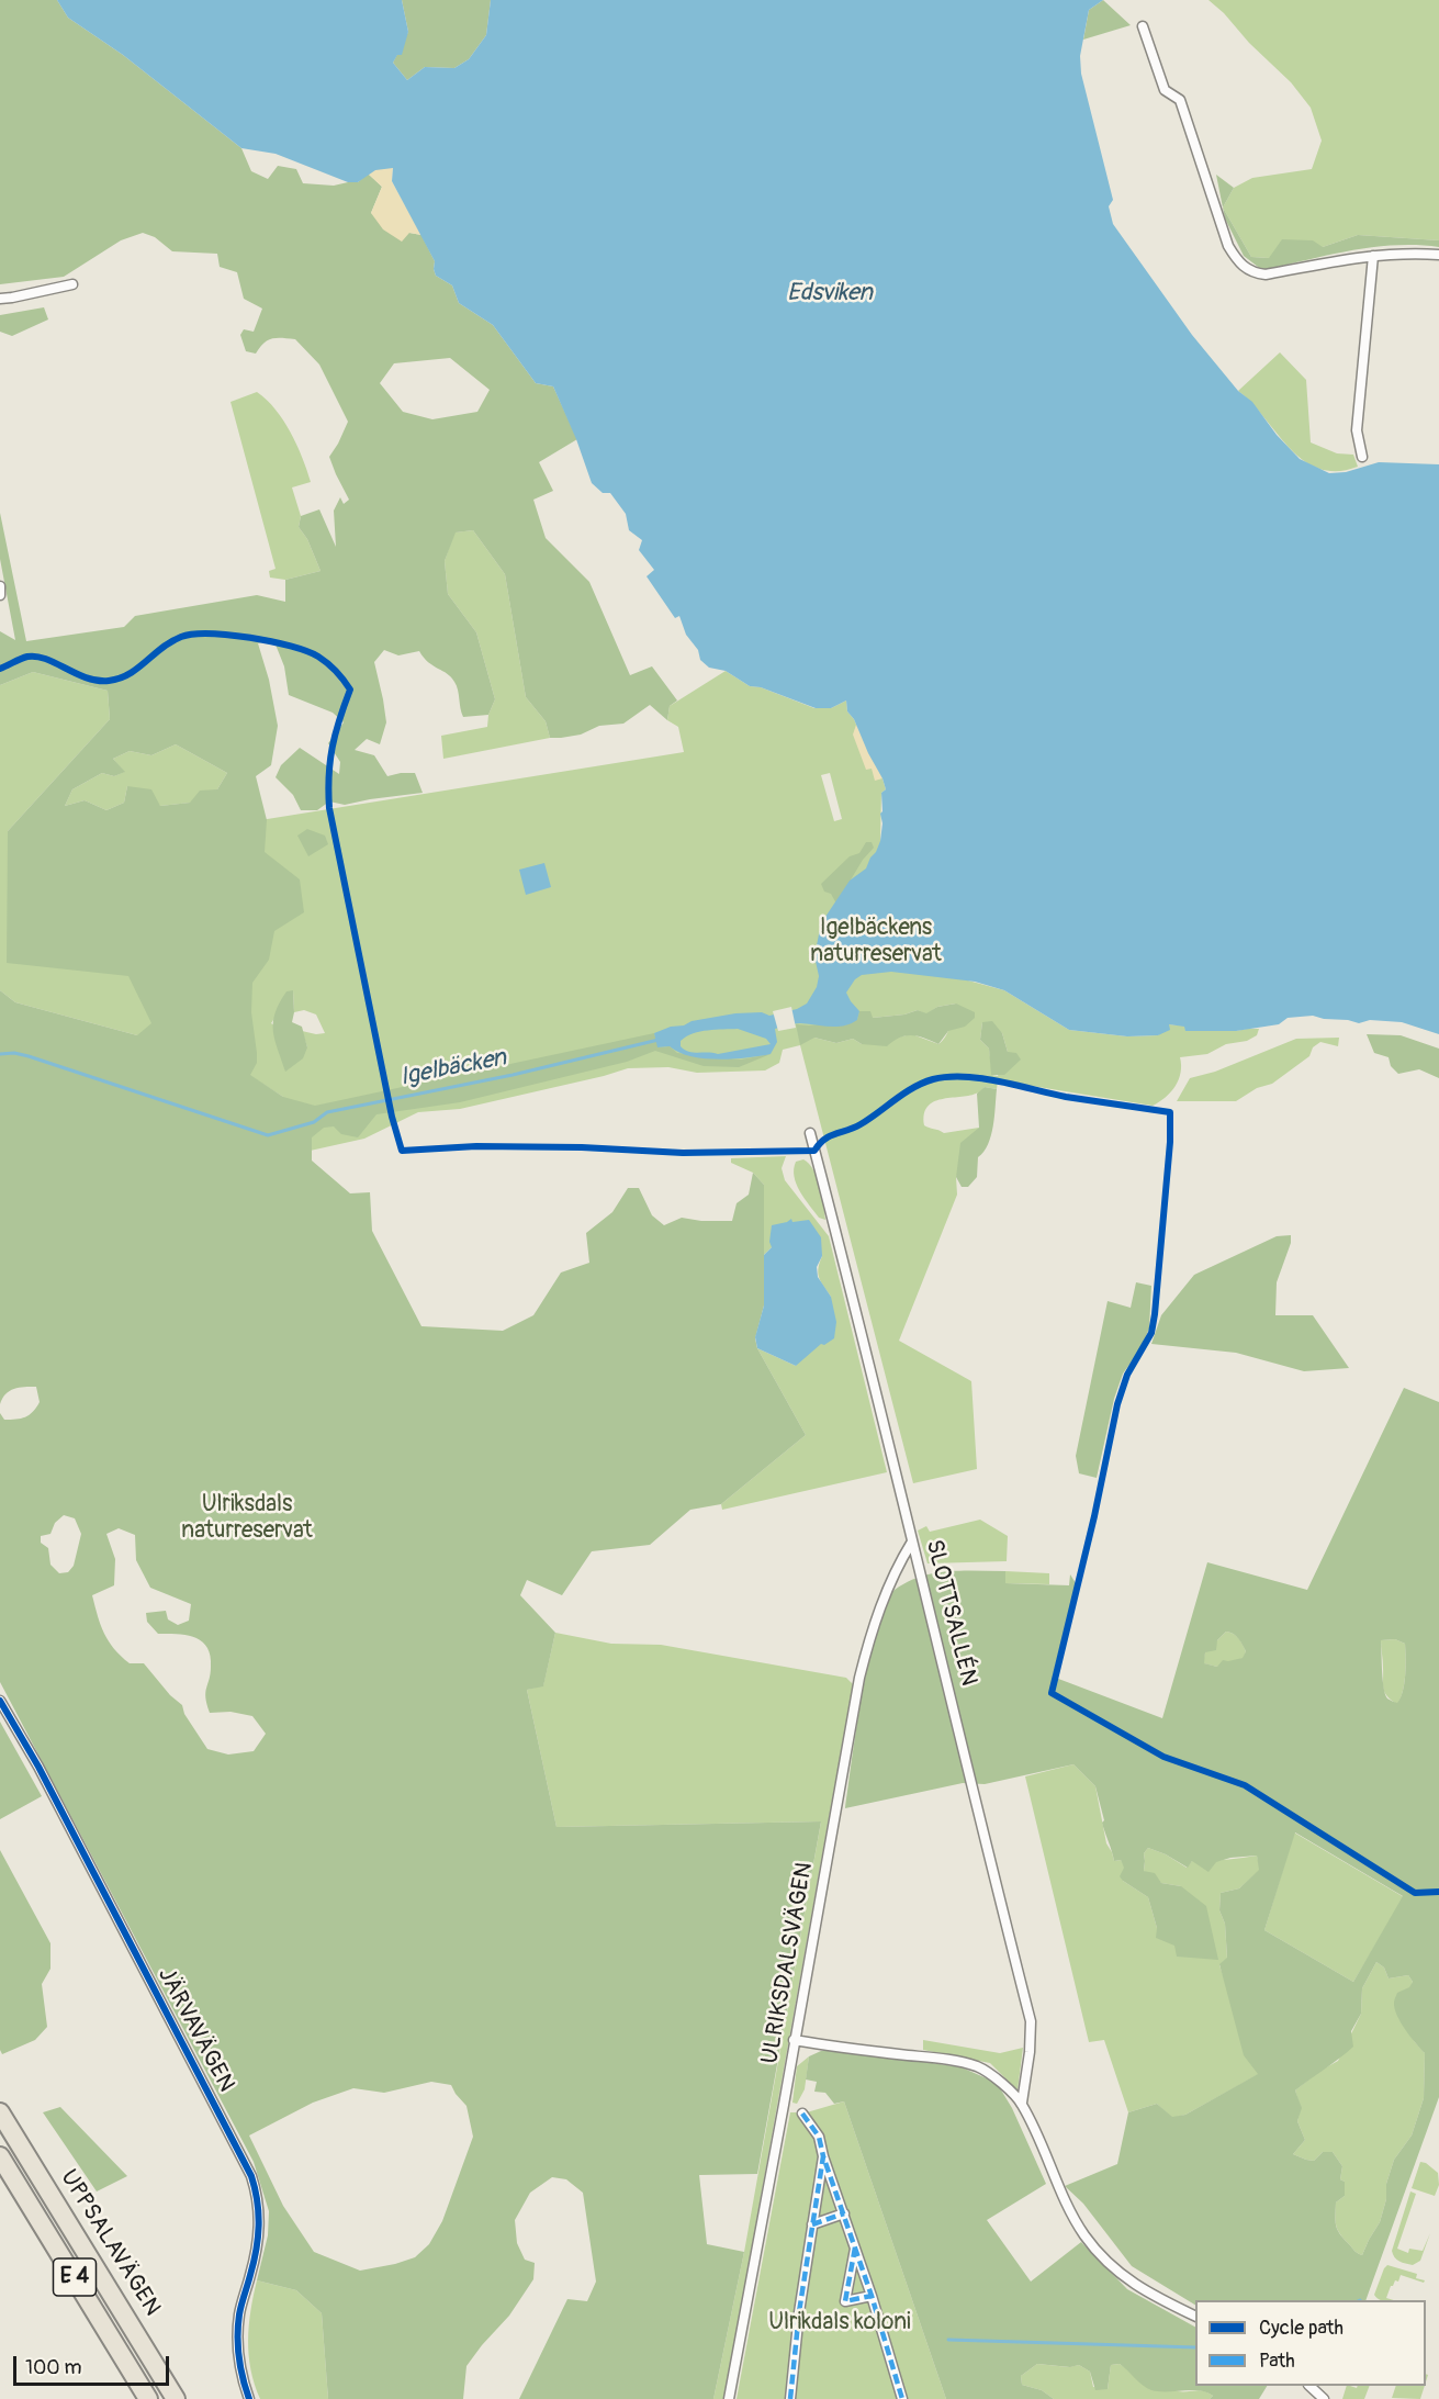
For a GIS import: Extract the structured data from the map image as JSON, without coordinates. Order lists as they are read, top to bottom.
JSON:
{
  "streets": {
    "highway": ["UPPSALAVÄGEN", "E 4"],
    "street": ["SLOTTSALLÉN", "ULRIKSDALSVÄGEN", "JÄRVAVÄGEN"]
  },
  "crossings": [
    ["SLOTTSALLÉN", "ULRIKSDALSVÄGEN"],
    ["UPPSALAVÄGEN", "E 4"]
  ],
  "water": ["Edsviken", "Igelbäcken"],
  "parks": ["Igelbäckens naturreservat", "Ulriksdals naturreservat", "Ulrikdals koloni"],
  "legend": ["Cycle path", "Path"],
  "scale_bar": "100 m"
}
